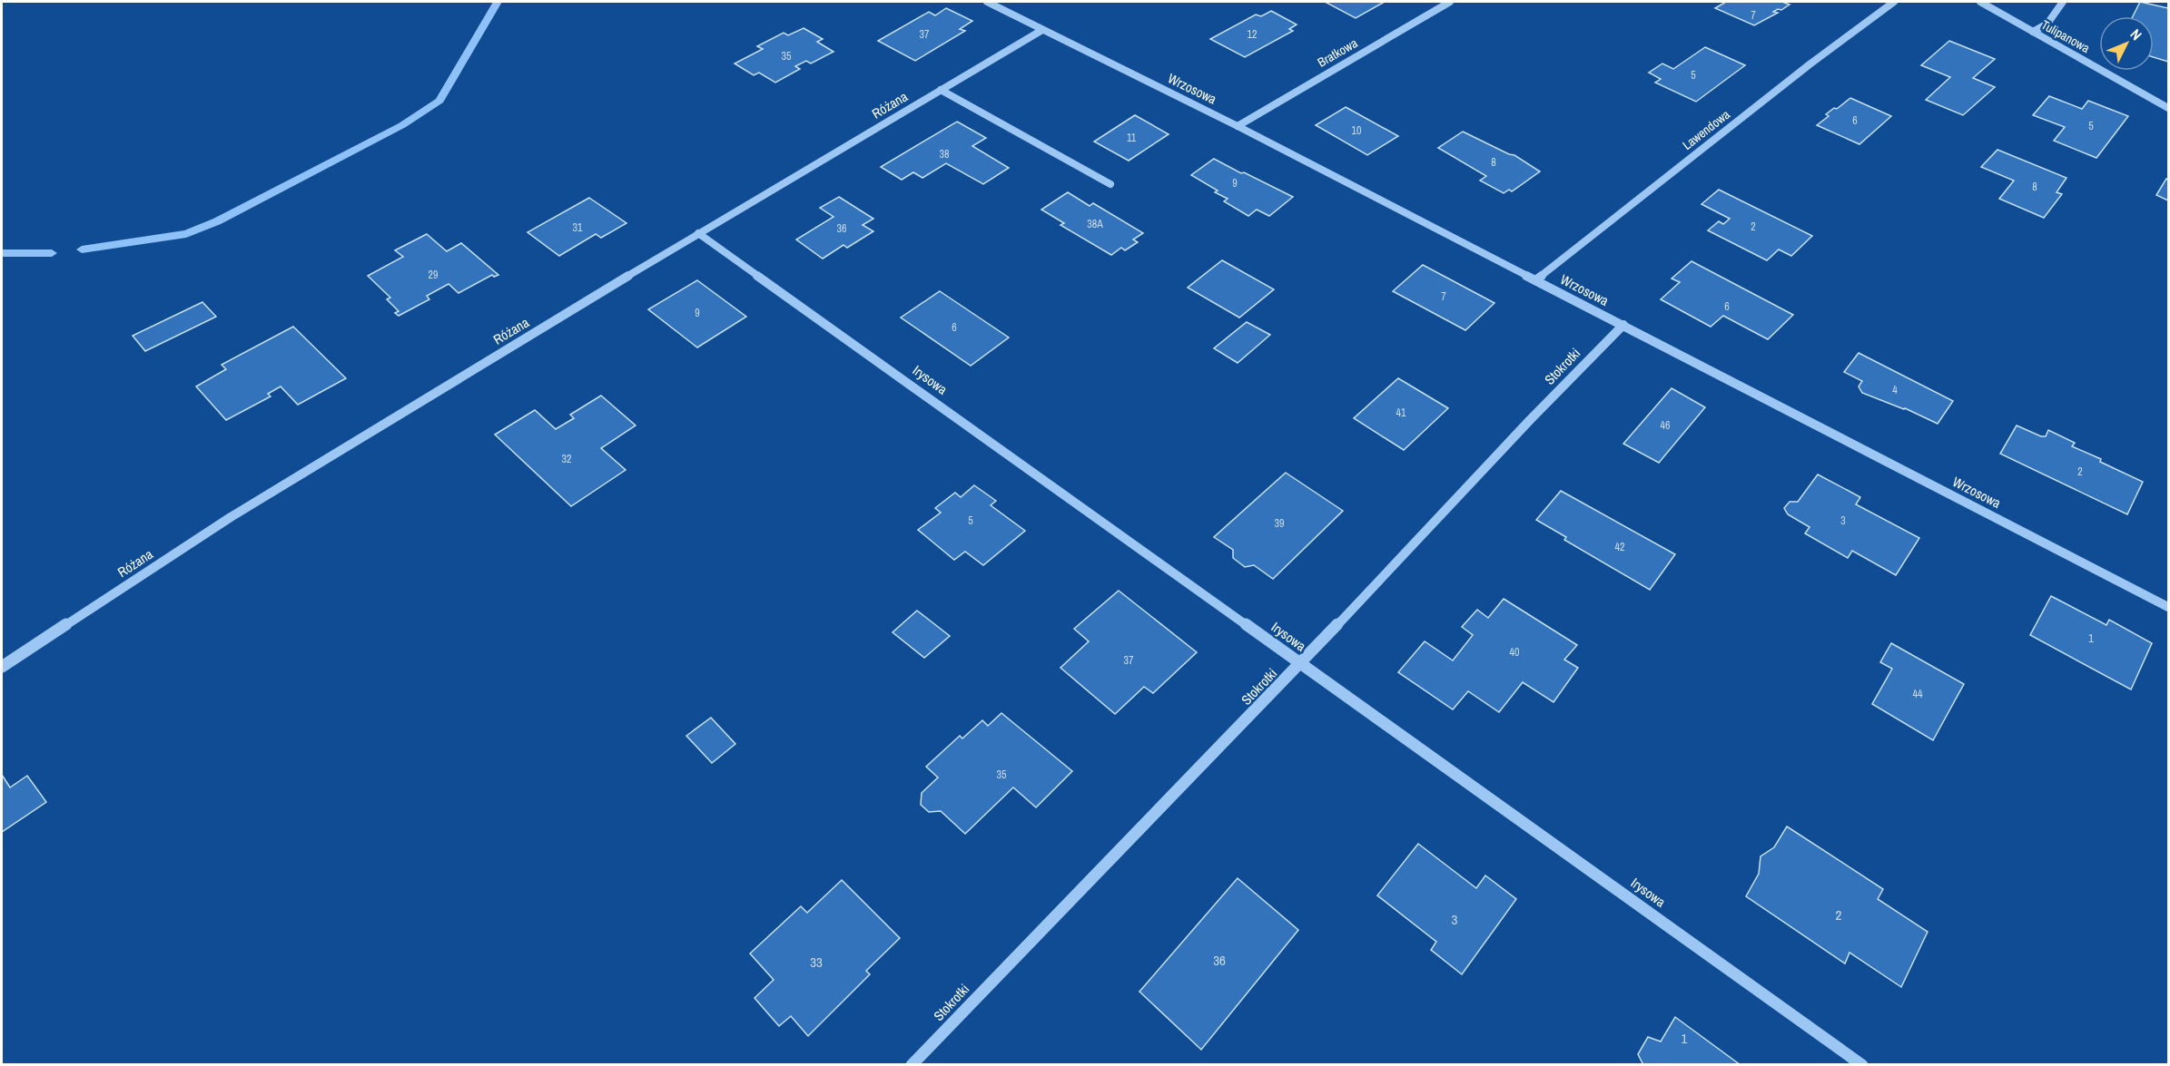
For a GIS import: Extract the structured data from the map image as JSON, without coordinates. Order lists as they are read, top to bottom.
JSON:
{
  "streets": {
    "street": [
      "Tulipanowa",
      "Bratkowa",
      "Wrzosowa",
      "Różana",
      "Lawendowa",
      "Stokrotki",
      "Irysowa"
    ]
  },
  "crossings": [
    ["Bratkowa", "Wrzosowa"],
    ["Wrzosowa", "Różana"],
    ["Wrzosowa", "Lawendowa"],
    ["Wrzosowa", "Stokrotki"],
    ["Różana", "Irysowa"],
    ["Stokrotki", "Irysowa"]
  ],
  "house_numbers": [
    "7",
    "37",
    "12",
    "35",
    "5",
    "6",
    "5",
    "10",
    "11",
    "38",
    "8",
    "9",
    "8",
    "38A",
    "2",
    "31",
    "36",
    "29",
    "7",
    "6",
    "9",
    "6",
    "4",
    "41",
    "46",
    "32",
    "2",
    "5",
    "3",
    "39",
    "42",
    "1",
    "40",
    "37",
    "44",
    "35",
    "2",
    "3",
    "36",
    "33",
    "1"
  ],
  "north": "top right"
}
